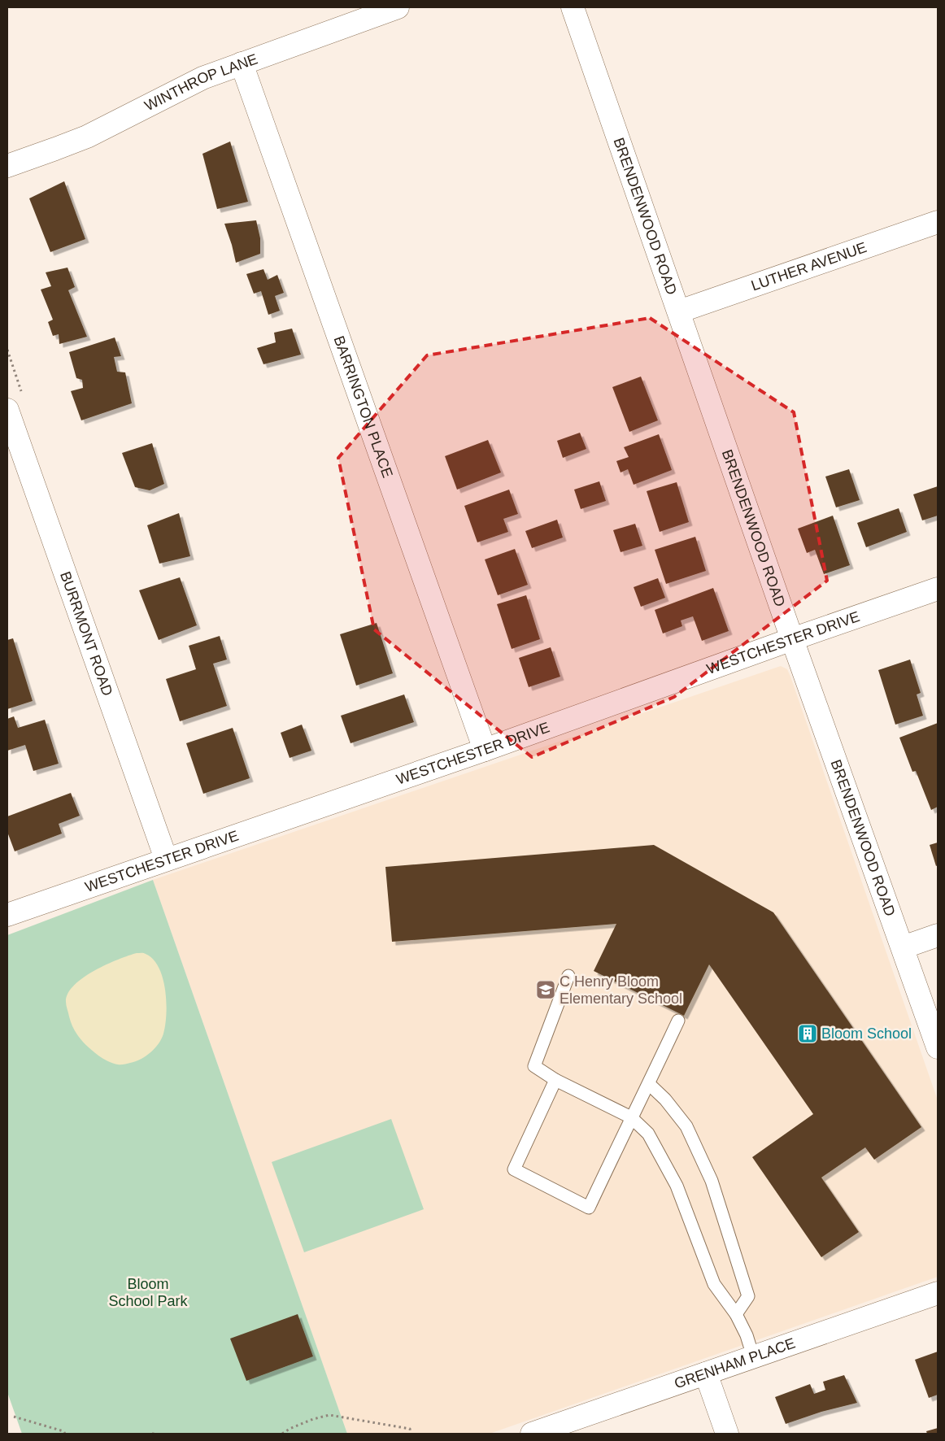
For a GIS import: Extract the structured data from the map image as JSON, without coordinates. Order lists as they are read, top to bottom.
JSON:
{
  "streets": {
    "street": [
      "WINTHROP LANE",
      "BRENDENWOOD ROAD",
      "LUTHER AVENUE",
      "BARRINGTON PLACE",
      "BURRMONT ROAD",
      "WESTCHESTER DRIVE",
      "GRENHAM PLACE"
    ]
  },
  "crossings": [
    ["WINTHROP LANE", "BARRINGTON PLACE"],
    ["BRENDENWOOD ROAD", "LUTHER AVENUE"],
    ["BRENDENWOOD ROAD", "WESTCHESTER DRIVE"],
    ["BARRINGTON PLACE", "WESTCHESTER DRIVE"],
    ["BURRMONT ROAD", "WESTCHESTER DRIVE"]
  ],
  "parks": ["Bloom School Park"],
  "places": {
    "school or university": ["C Henry Bloom Elementary School"],
    "building": ["Bloom School"]
  }
}
